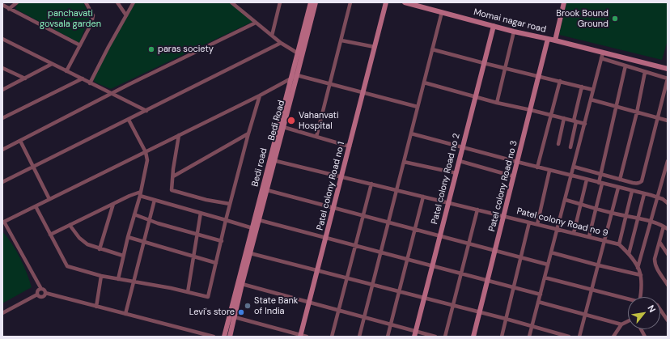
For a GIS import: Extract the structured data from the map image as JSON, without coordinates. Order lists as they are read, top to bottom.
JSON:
{
  "streets": {
    "street": [
      "Momai nagar road",
      "Bedi Road",
      "Bedi road",
      "Patel colony Road no 2",
      "Patel colony Road no 1",
      "Patel colony Road no 3",
      "Patel colony Road no 9"
    ]
  },
  "crossings": [
    ["Momai nagar road", "Patel colony Road no 2"],
    ["Momai nagar road", "Patel colony Road no 3"],
    ["Bedi Road", "Bedi road"],
    ["Bedi Road", "Patel colony Road no 9"],
    ["Bedi road", "Patel colony Road no 9"],
    ["Patel colony Road no 2", "Patel colony Road no 9"],
    ["Patel colony Road no 1", "Patel colony Road no 9"],
    ["Patel colony Road no 3", "Patel colony Road no 9"]
  ],
  "parks": ["panchavati govsala garden"],
  "places": [
    "Brook Bound Ground",
    "paras society",
    "Vahanvati Hospital",
    "State Bank of India",
    "Levi's store"
  ],
  "north": "top right"
}
